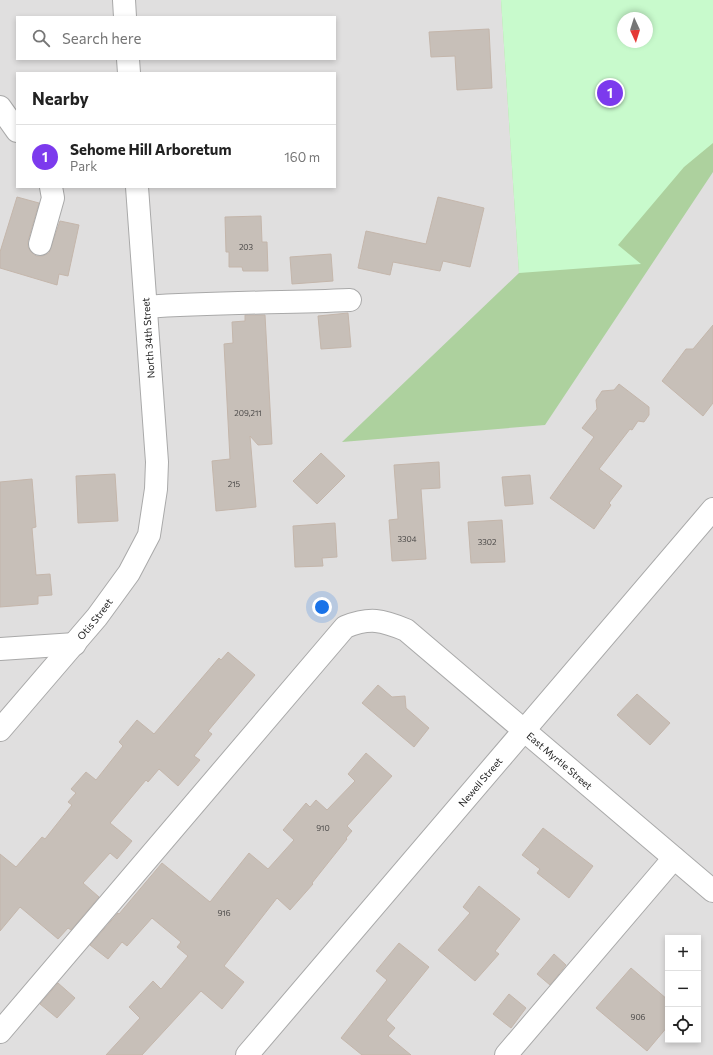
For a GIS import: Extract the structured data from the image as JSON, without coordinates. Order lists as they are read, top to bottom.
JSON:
{
  "streets": {
    "street": [
      "North 34th Street",
      "Otis Street",
      "East Myrtle Street",
      "Newell Street"
    ]
  },
  "crossings": [
    ["North 34th Street", "Otis Street"],
    ["East Myrtle Street", "Newell Street"]
  ],
  "house_numbers": [
    "203",
    "209,211",
    "215",
    "3304",
    "3302",
    "910",
    "916",
    "906"
  ],
  "north": "bottom",
  "page": {
    "search": "Search here",
    "heading": "Nearby",
    "pins": "1",
    "list": [
      {
        "mark": "1",
        "name": "Sehome Hill Arboretum",
        "note": "Park",
        "value": "160 m"
      }
    ],
    "map_buttons": ["+", "−"]
  }
}
